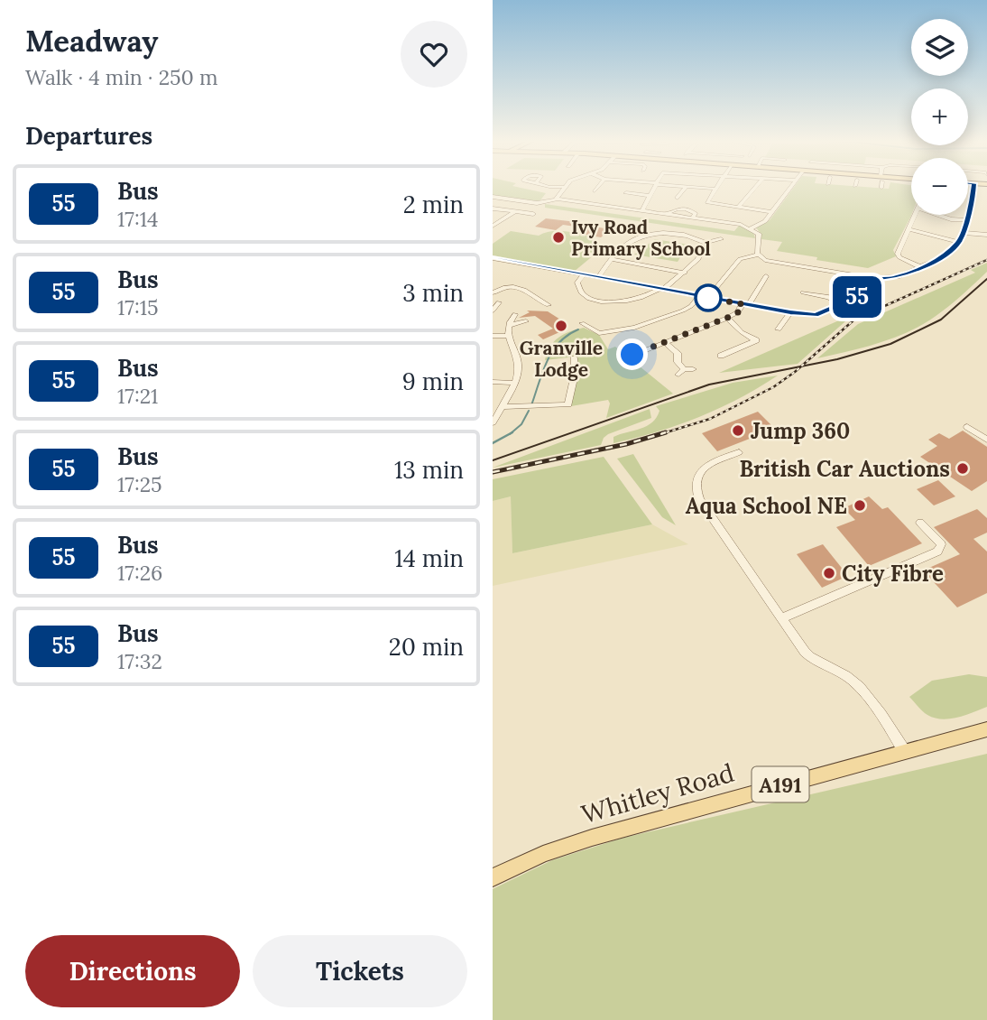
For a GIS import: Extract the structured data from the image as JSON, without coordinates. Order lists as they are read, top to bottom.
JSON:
{
  "streets": {
    "main road": ["A191", "Whitley Road"]
  },
  "places": [
    "Ivy Road Primary School",
    "Granville Lodge",
    "Jump 360",
    "British Car Auctions",
    "Aqua School NE",
    "City Fibre"
  ],
  "lines": ["bus line 55"],
  "page": {
    "heading": [
      ["Meadway", "Walk · 4 min · 250 m"],
      "Departures"
    ],
    "on_map": "55",
    "map_buttons": ["+", "−"],
    "list": [
      {
        "mark": "55",
        "name": "Bus",
        "note": "17:14",
        "value": "2 min"
      },
      {
        "mark": "55",
        "name": "Bus",
        "note": "17:15",
        "value": "3 min"
      },
      {
        "mark": "55",
        "name": "Bus",
        "note": "17:21",
        "value": "9 min"
      },
      {
        "mark": "55",
        "name": "Bus",
        "note": "17:25",
        "value": "13 min"
      },
      {
        "mark": "55",
        "name": "Bus",
        "note": "17:26",
        "value": "14 min"
      },
      {
        "mark": "55",
        "name": "Bus",
        "note": "17:32",
        "value": "20 min"
      }
    ],
    "buttons": ["Directions", "Tickets"]
  }
}
